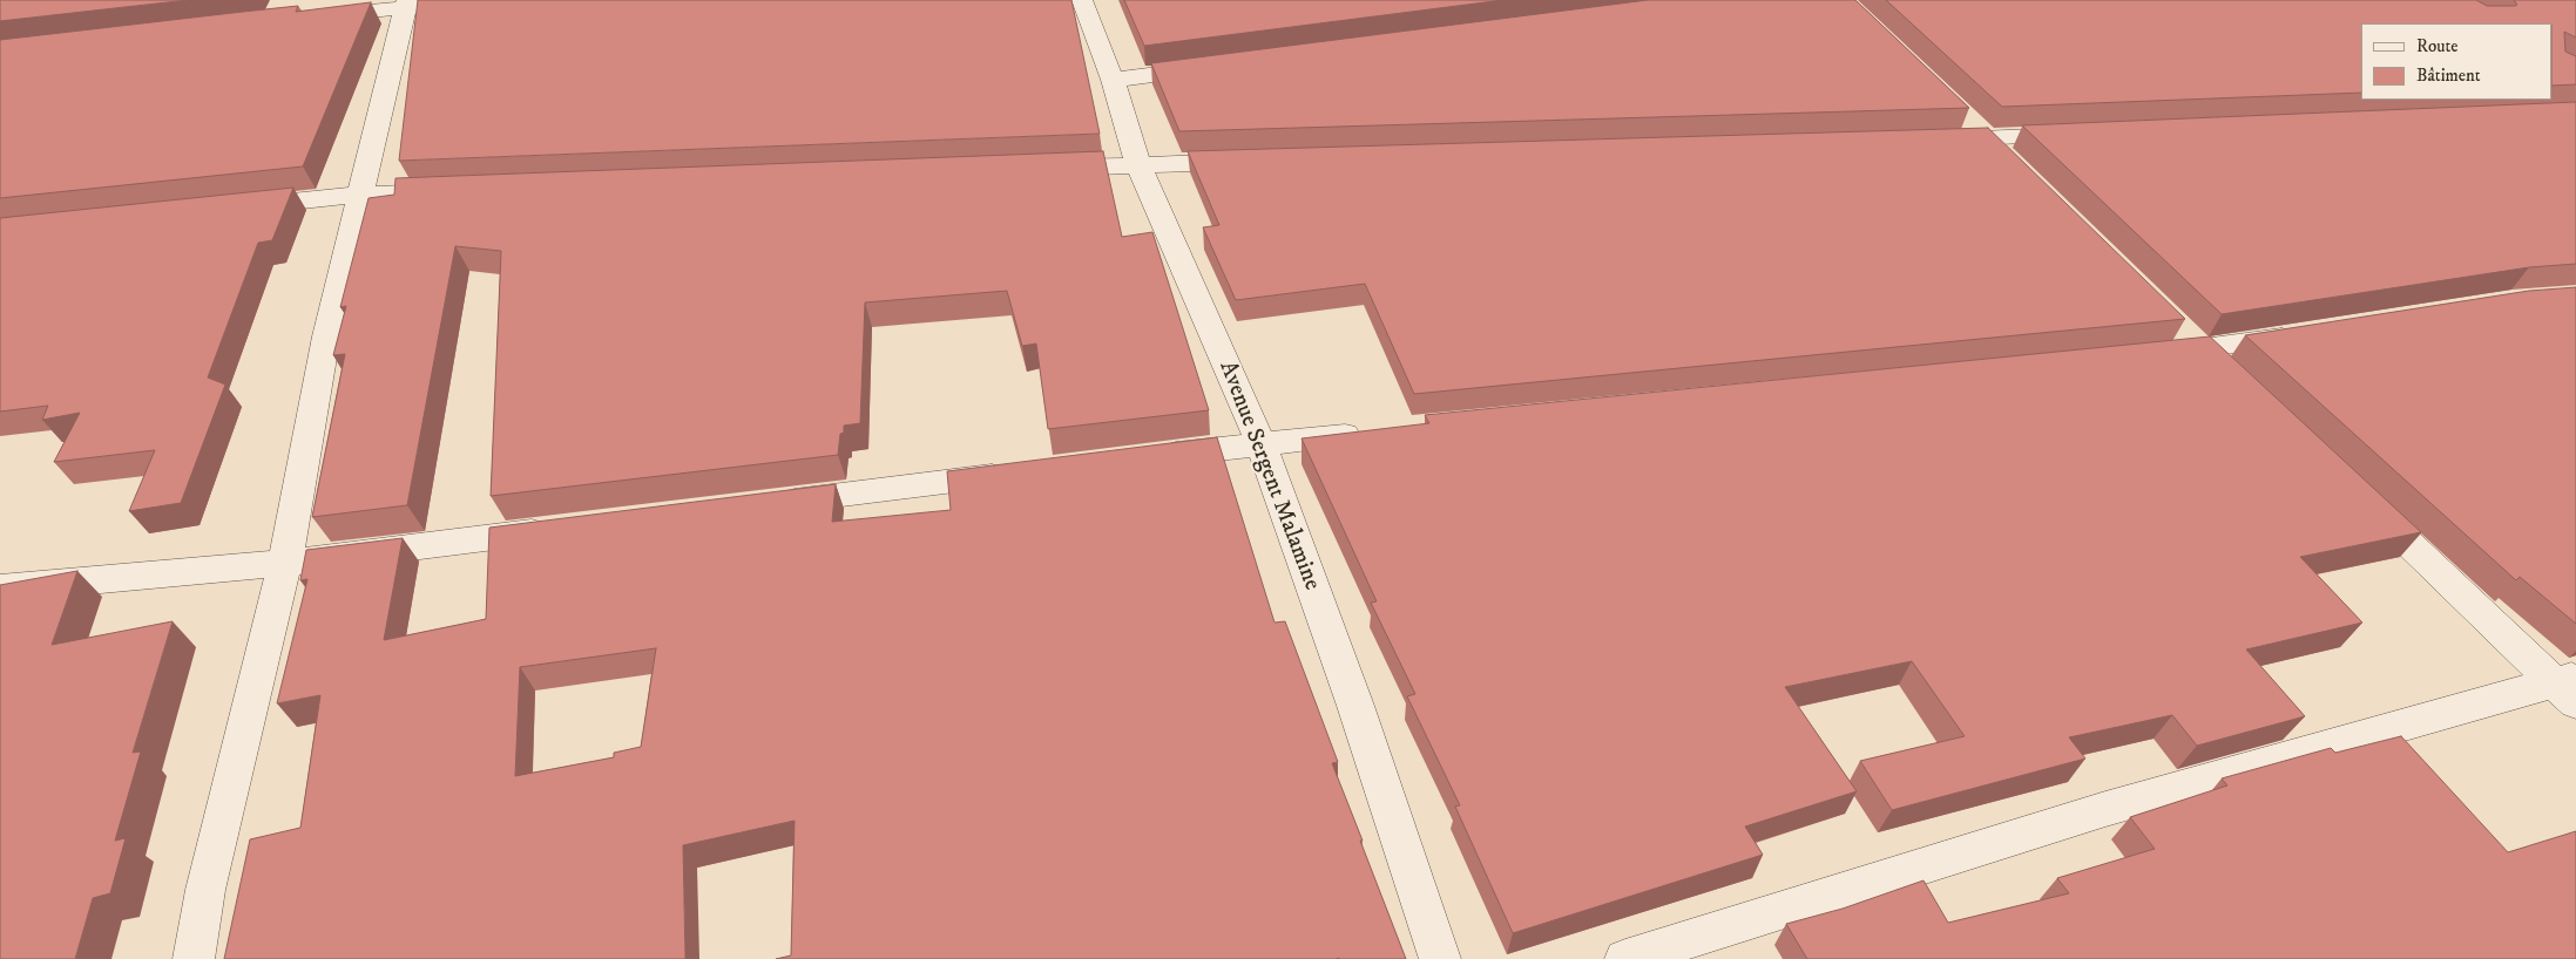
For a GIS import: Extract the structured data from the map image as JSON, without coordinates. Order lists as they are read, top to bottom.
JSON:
{
  "streets": {
    "street": ["Avenue Sergent Malamine"]
  },
  "legend": ["Route", "Bâtiment"]
}
